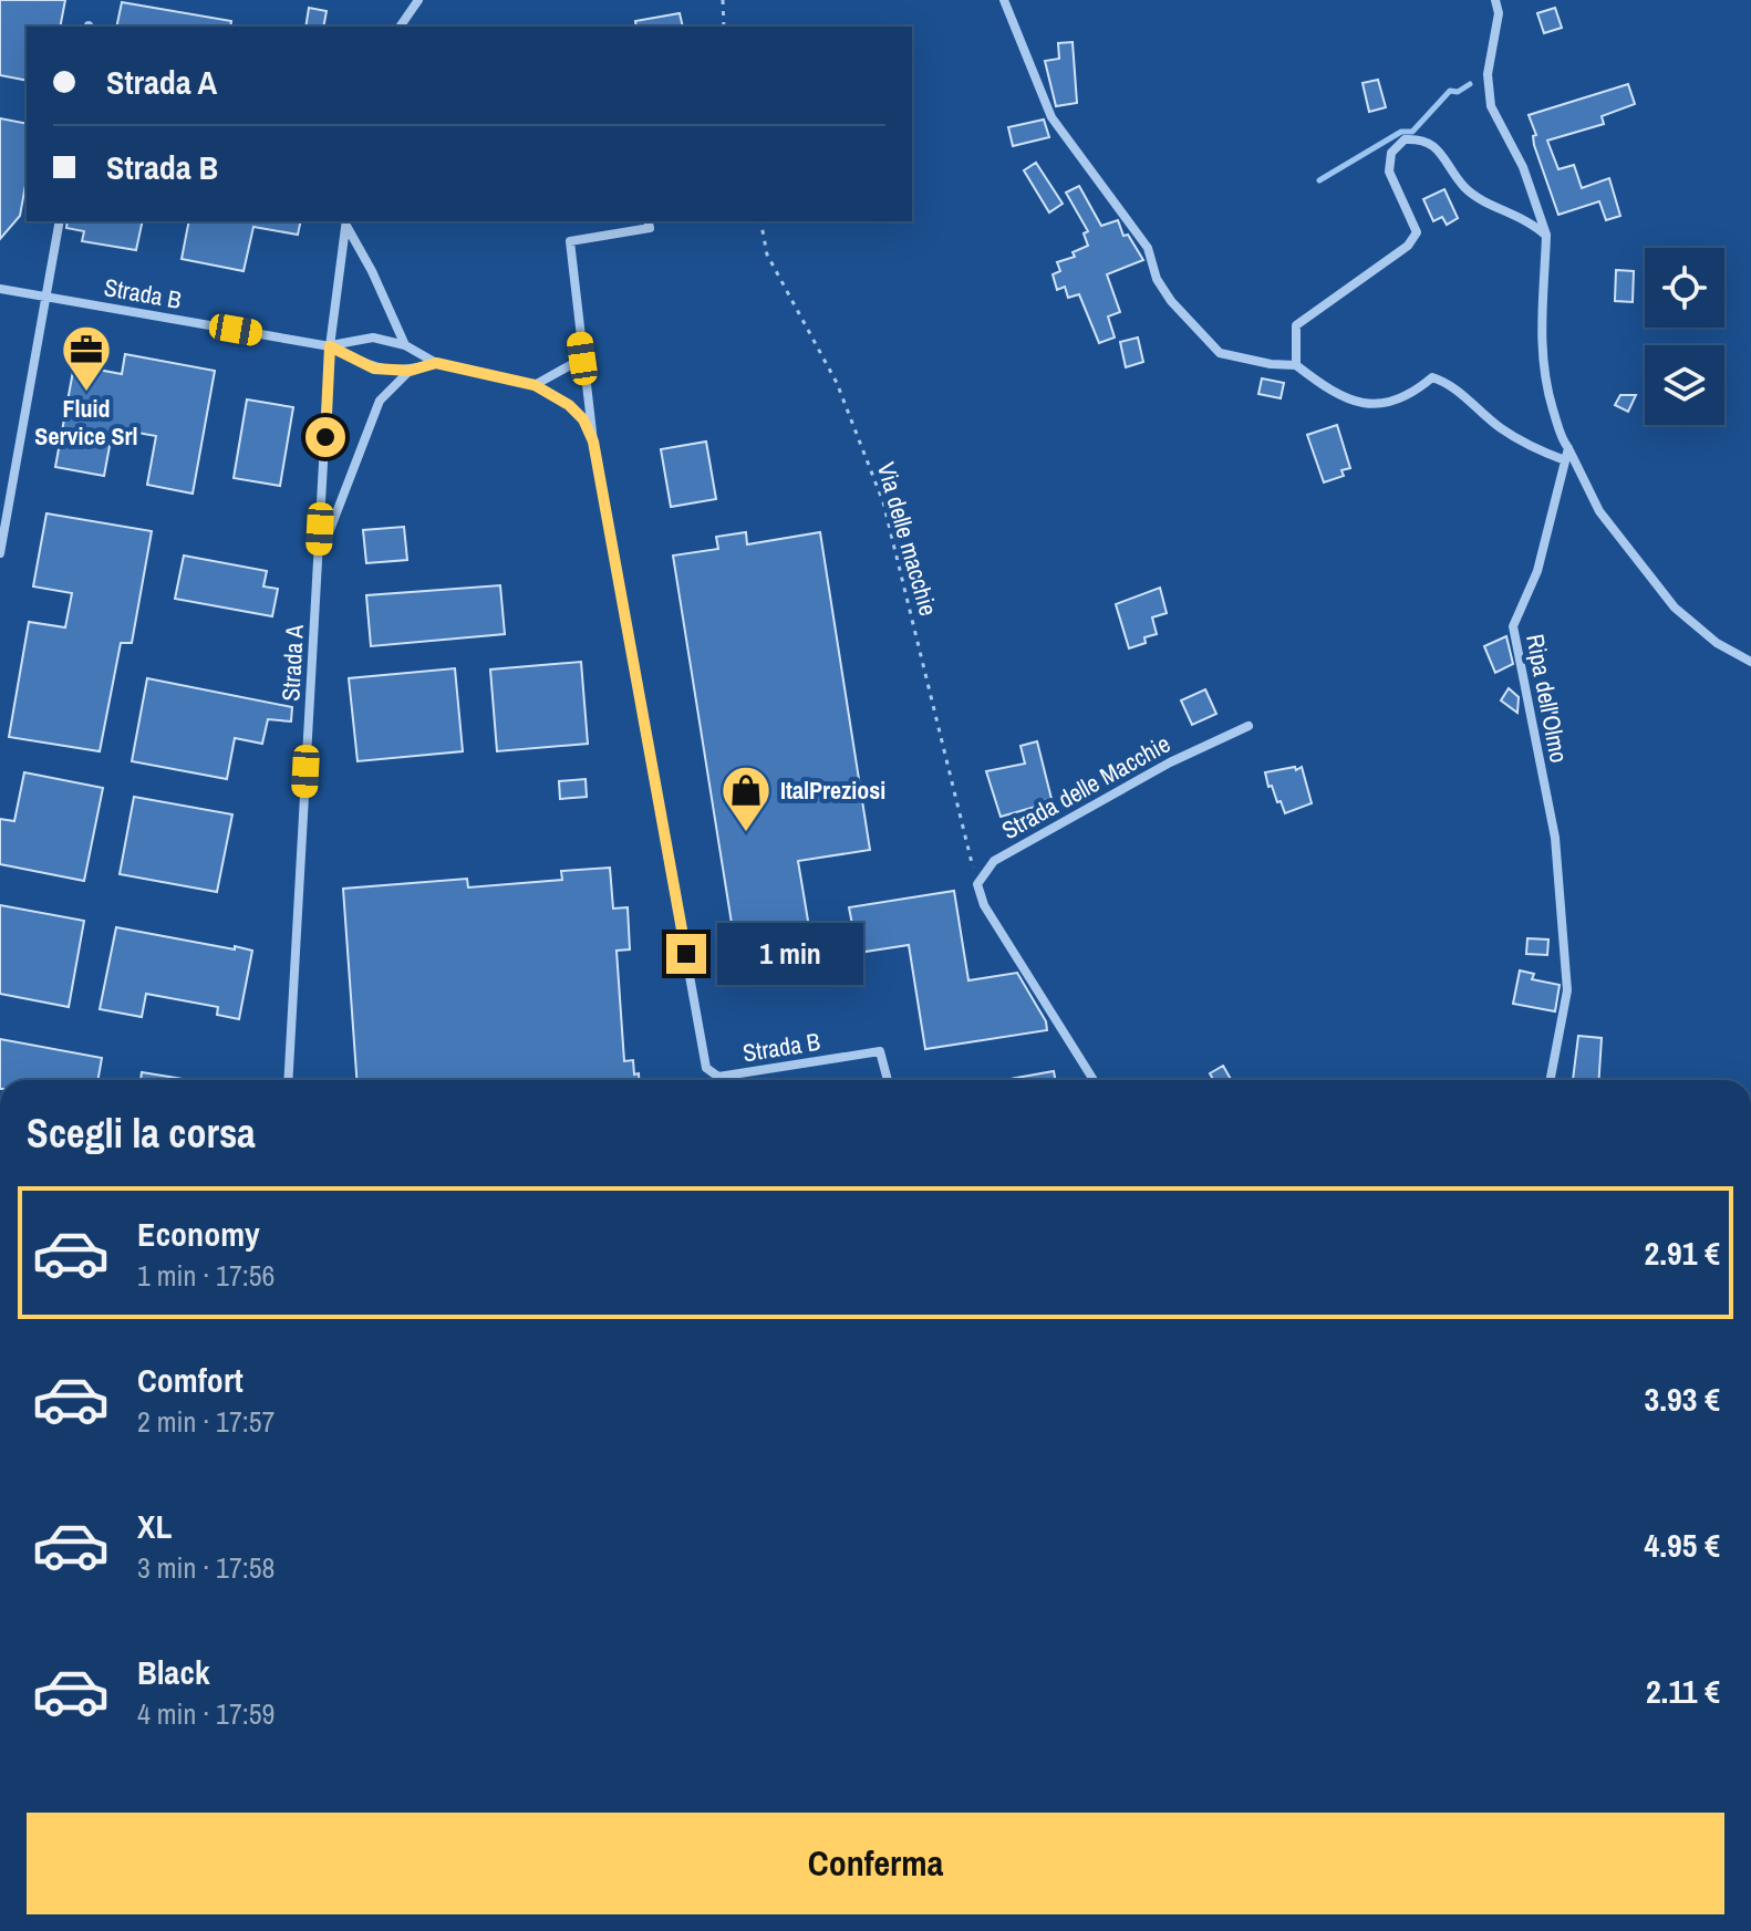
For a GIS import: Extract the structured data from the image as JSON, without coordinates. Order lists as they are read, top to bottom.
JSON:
{
  "streets": {
    "street": [
      "Strada B",
      "Strada A",
      "Ripa dell'Olmo",
      "Strada delle Macchie"
    ],
    "path": ["Via delle macchie"]
  },
  "crossings": [
    ["Strada B", "Strada A"],
    ["Via delle macchie", "Strada delle Macchie"]
  ],
  "places": {
    "office": ["Fluid Service Srl"],
    "shop": ["ItalPreziosi"]
  },
  "page": {
    "banner": ["Strada A", "Strada B"],
    "bubble": "1 min",
    "heading": "Scegli la corsa",
    "list": [
      {
        "name": "Economy",
        "note": "1 min · 17:56",
        "value": "2.91 €"
      },
      {
        "name": "Comfort",
        "note": "2 min · 17:57",
        "value": "3.93 €"
      },
      {
        "name": "XL",
        "note": "3 min · 17:58",
        "value": "4.95 €"
      },
      {
        "name": "Black",
        "note": "4 min · 17:59",
        "value": "2.11 €"
      }
    ],
    "buttons": "Conferma"
  }
}
